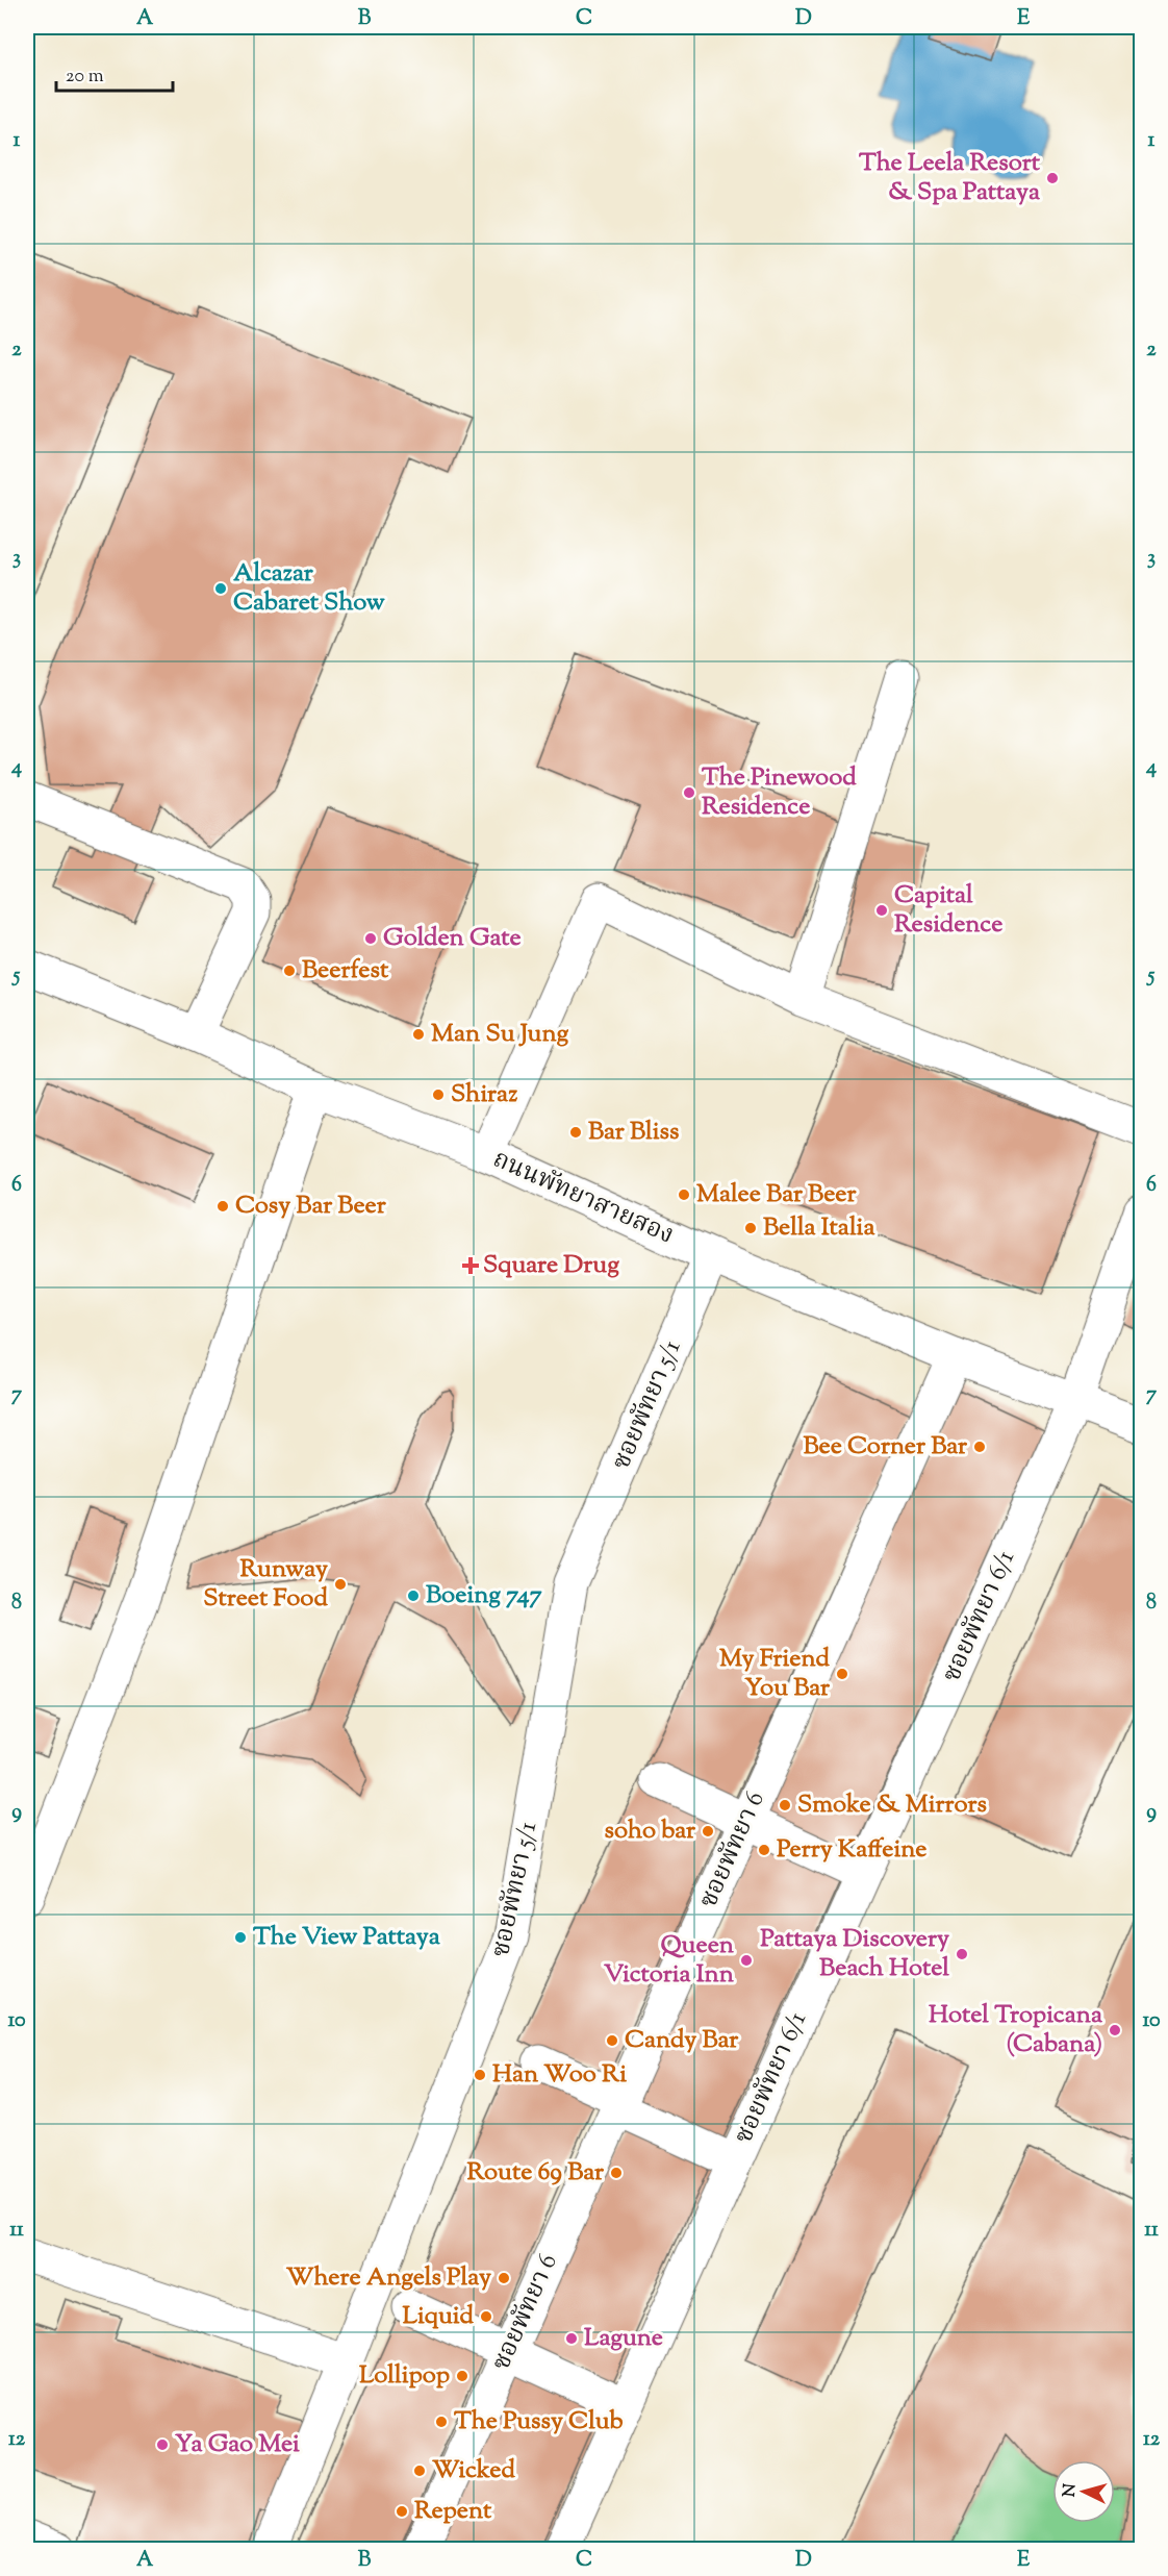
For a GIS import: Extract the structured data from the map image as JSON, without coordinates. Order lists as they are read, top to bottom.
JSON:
{
  "streets": {
    "street": [
      "ถนนพัทยาสายสอง",
      "ซอยพัทยา 5/1",
      "ซอยพัทยา 6/1",
      "ซอยพัทยา 6"
    ]
  },
  "crossings": [
    ["ถนนพัทยาสายสอง", "ซอยพัทยา 5/1"],
    ["ถนนพัทยาสายสอง", "ซอยพัทยา 6/1"],
    ["ถนนพัทยาสายสอง", "ซอยพัทยา 6"]
  ],
  "places": {
    "other": [
      "The Leela Resort & Spa Pattaya",
      "Alcazar Cabaret Show",
      "The Pinewood Residence",
      "Capital Residence",
      "Golden Gate",
      "Beerfest",
      "Man Su Jung",
      "Shiraz",
      "Bar Bliss",
      "Malee Bar Beer",
      "Cosy Bar Beer",
      "Bella Italia",
      "Bee Corner Bar",
      "Runway Street Food",
      "Boeing 747",
      "My Friend You Bar",
      "Smoke & Mirrors",
      "soho bar",
      "Perry Kaffeine",
      "The View Pattaya",
      "Pattaya Discovery Beach Hotel",
      "Queen Victoria Inn",
      "Hotel Tropicana (Cabana)",
      "Candy Bar",
      "Han Woo Ri",
      "Route 69 Bar",
      "Where Angels Play",
      "Liquid",
      "Lagune",
      "Lollipop",
      "The Pussy Club",
      "Ya Gao Mei",
      "Wicked",
      "Repent"
    ],
    "health": ["Square Drug"]
  },
  "scale_bar": "20 m",
  "north": "left",
  "grid": {
    "columns": [
      "A",
      "B",
      "C",
      "D",
      "E"
    ],
    "rows": [
      "1",
      "2",
      "3",
      "4",
      "5",
      "6",
      "7",
      "8",
      "9",
      "10",
      "11",
      "12"
    ]
  }
}
